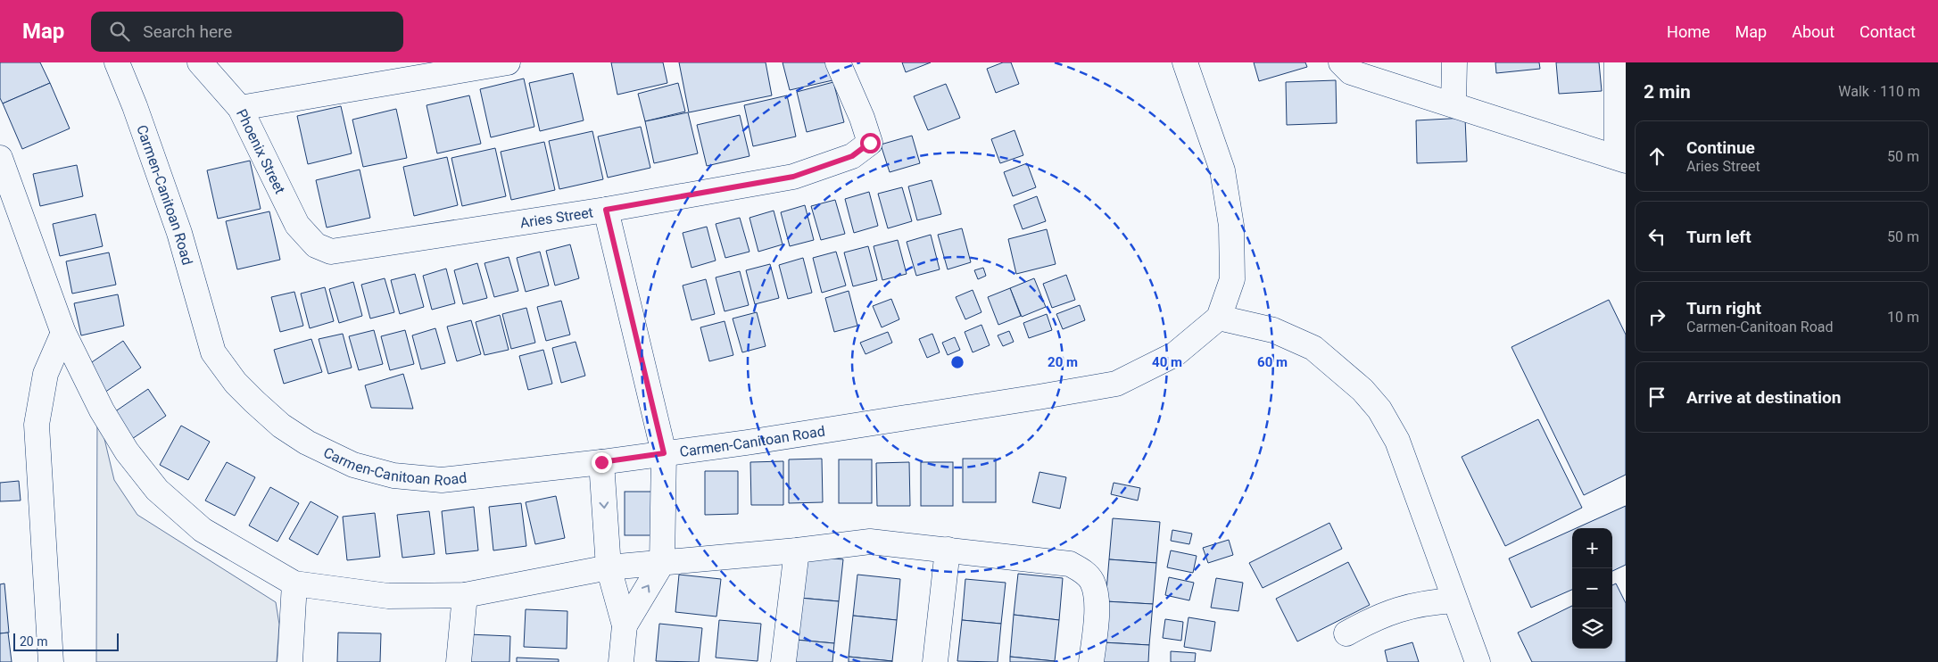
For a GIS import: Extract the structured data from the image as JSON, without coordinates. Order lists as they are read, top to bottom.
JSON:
{
  "streets": {
    "street": ["Phoenix Street", "Carmen-Canitoan Road", "Aries Street"]
  },
  "crossings": [
    ["Phoenix Street", "Aries Street"]
  ],
  "scale_bar": "20 m",
  "page": {
    "header": "Map",
    "search": "Search here",
    "nav": [
      "Home",
      "Map",
      "About",
      "Contact"
    ],
    "heading": ["2 min", "Walk · 110 m"],
    "list": [
      ["Continue", "Aries Street", "50 m"],
      ["Turn left", "50 m"],
      ["Turn right", "Carmen-Canitoan Road", "10 m"],
      "Arrive at destination"
    ],
    "map_buttons": ["+", "−"],
    "scale": "20 m"
  },
  "rings": ["20 m", "40 m", "60 m"]
}
